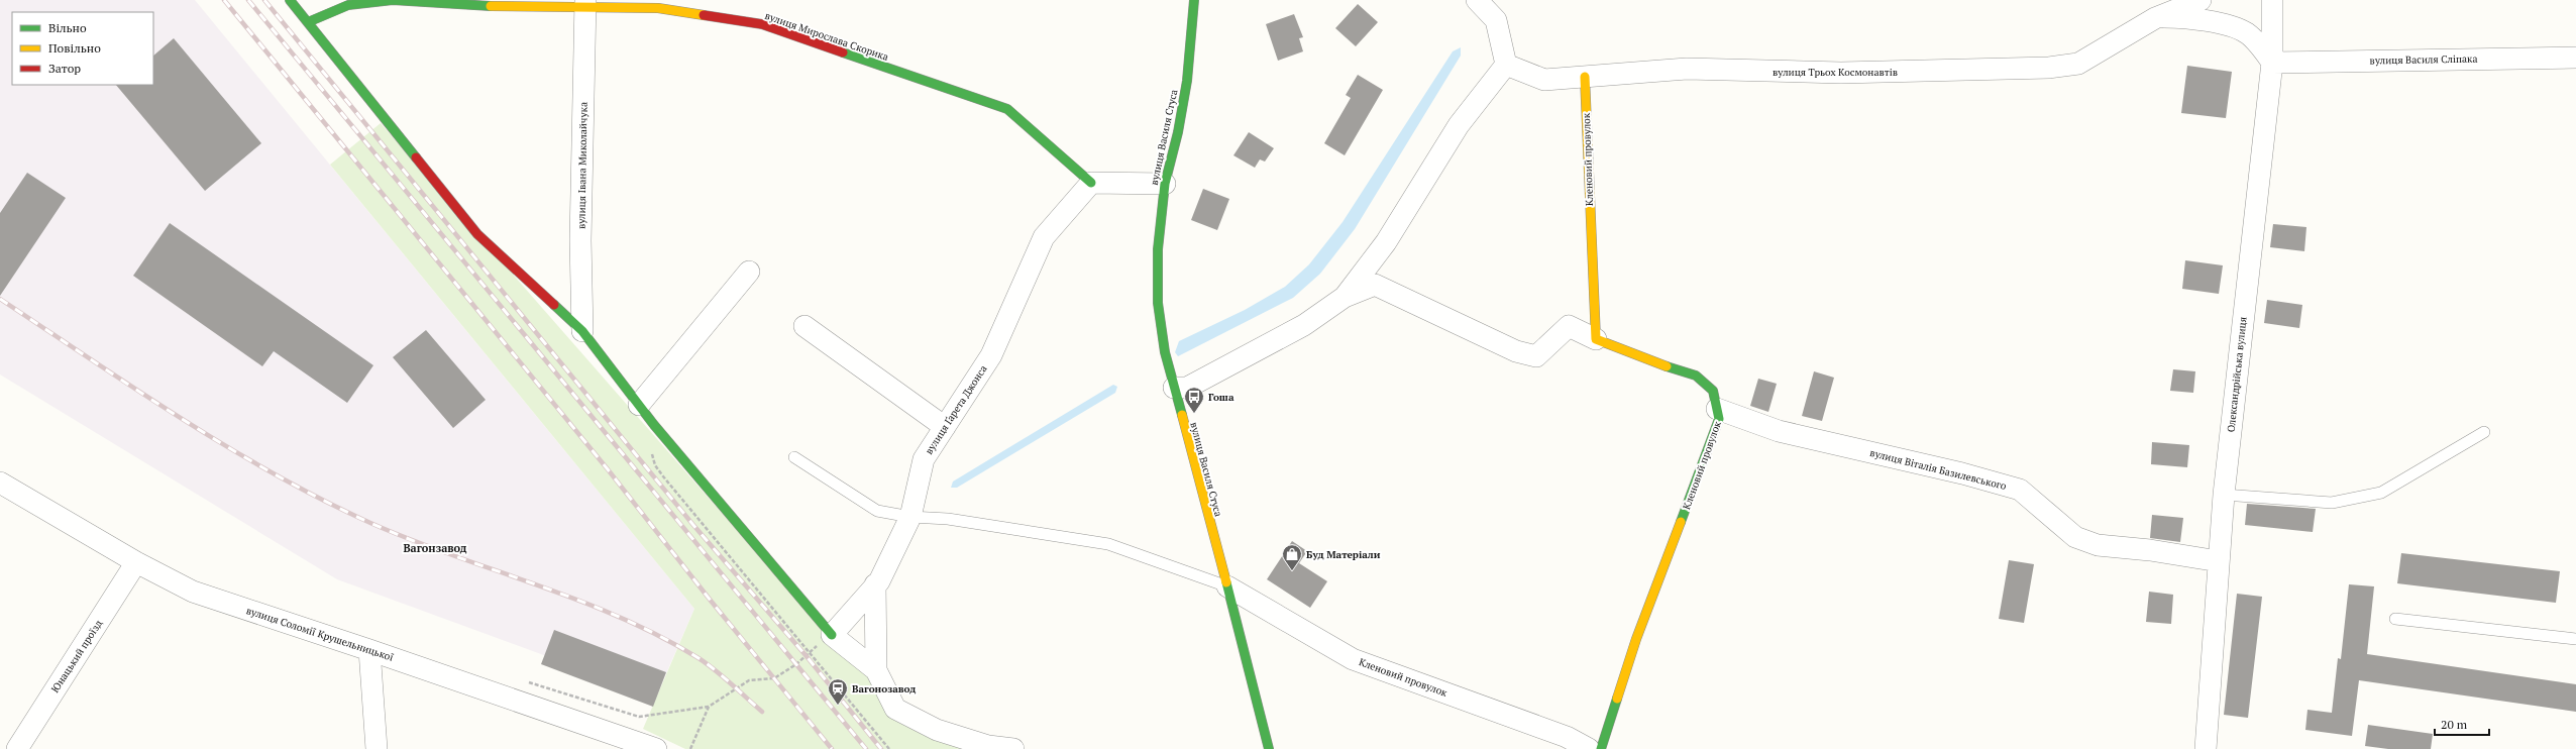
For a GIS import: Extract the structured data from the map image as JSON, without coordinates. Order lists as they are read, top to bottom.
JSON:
{
  "streets": {
    "street": [
      "вулиця Мирослава Скорика",
      "вулиця Василя Сліпака",
      "вулиця Трьох Космонавтів",
      "вулиця Василя Стуса",
      "Кленовий провулок",
      "вулиця Івана Миколайчука",
      "Олександрійська вулиця",
      "вулиця Ґарета Джонса",
      "вулиця Віталія Базилевського",
      "вулиця Соломії Крушельницької",
      "Юнацький проїзд"
    ]
  },
  "crossings": [
    ["вулиця Мирослава Скорика", "вулиця Івана Миколайчука"],
    ["вулиця Мирослава Скорика", "вулиця Ґарета Джонса"],
    ["вулиця Василя Сліпака", "вулиця Трьох Космонавтів"],
    ["вулиця Василя Сліпака", "Олександрійська вулиця"],
    ["вулиця Трьох Космонавтів", "Кленовий провулок"],
    ["вулиця Трьох Космонавтів", "Олександрійська вулиця"],
    ["вулиця Василя Стуса", "Кленовий провулок"],
    ["Кленовий провулок", "вулиця Віталія Базилевського"],
    ["Олександрійська вулиця", "вулиця Віталія Базилевського"],
    ["вулиця Соломії Крушельницької", "Юнацький проїзд"]
  ],
  "districts": ["Вагонзавод"],
  "places": {
    "bus stop": ["Гоша"],
    "shop": ["Буд Матерiали"],
    "station": ["Вагонозавод"]
  },
  "legend": ["Вільно", "Повільно", "Затор"],
  "scale_bar": "20 m"
}
